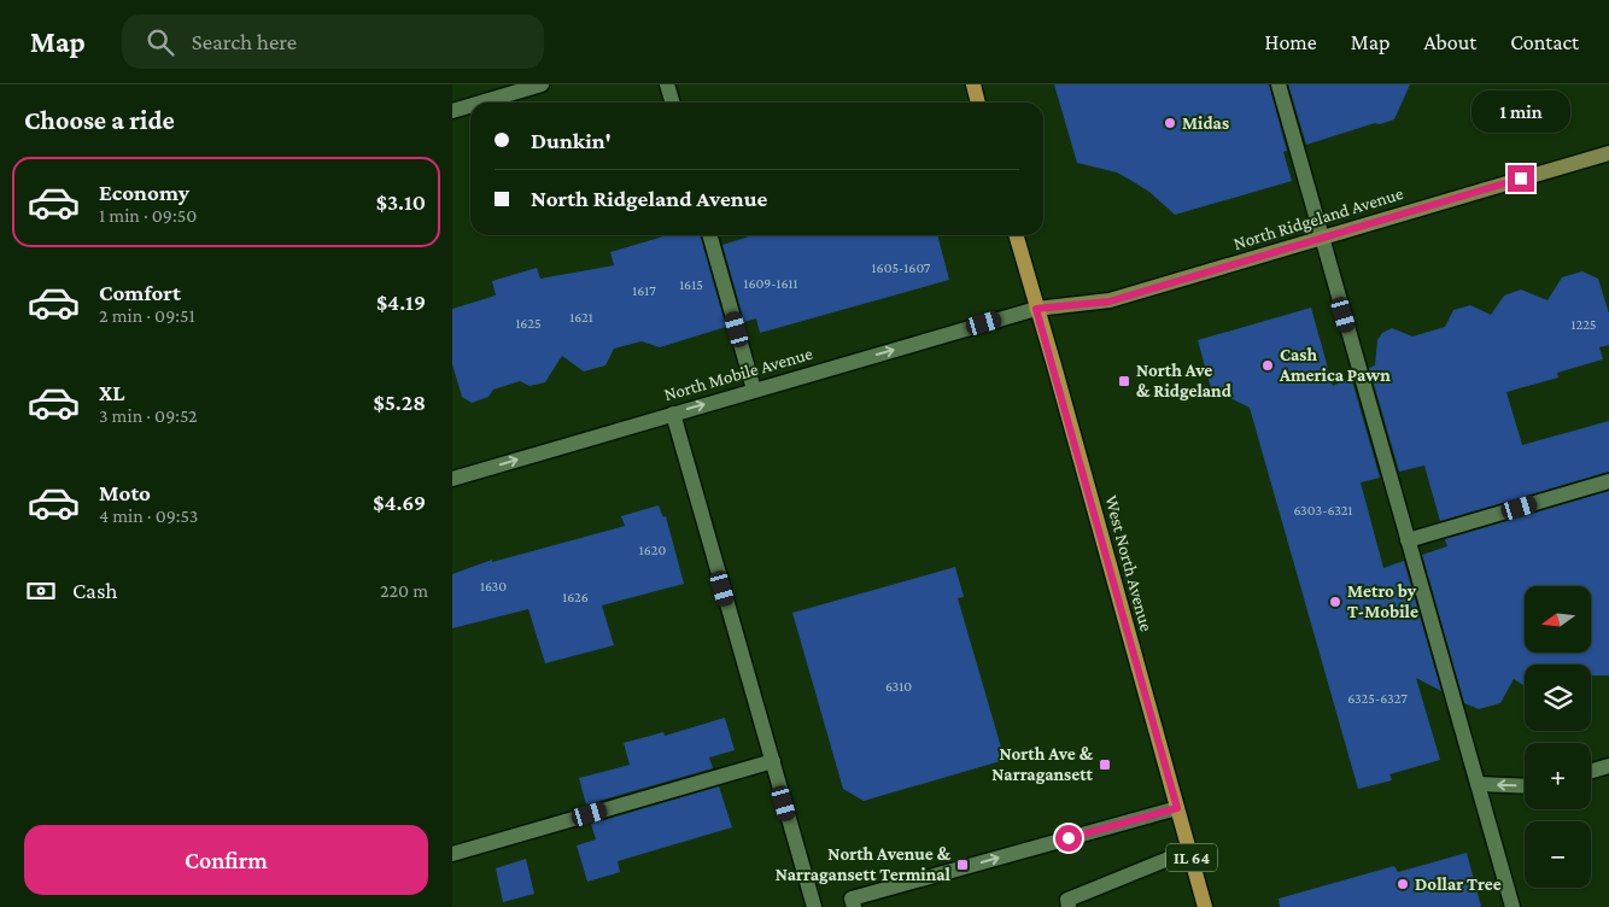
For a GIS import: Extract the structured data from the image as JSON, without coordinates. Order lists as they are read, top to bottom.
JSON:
{
  "streets": {
    "main road": ["West North Avenue", "IL 64"],
    "street": ["North Ridgeland Avenue", "North Mobile Avenue"]
  },
  "crossings": [
    ["North Ridgeland Avenue", "North Mobile Avenue"],
    ["North Ridgeland Avenue", "West North Avenue"],
    ["North Mobile Avenue", "West North Avenue"]
  ],
  "one_way": ["North Mobile Avenue"],
  "places": {
    "other": [
      "Midas",
      "Cash America Pawn",
      "Metro by T-Mobile",
      "Dollar Tree"
    ],
    "transit": ["North Ave & Ridgeland", "North Ave & Narragansett", "North Avenue & Narragansett Terminal"]
  },
  "house_numbers": [
    "1605-1607",
    "1609-1611",
    "1615",
    "1617",
    "1621",
    "1625",
    "1225",
    "6303-6321",
    "1620",
    "1630",
    "1626",
    "6310",
    "6325-6327"
  ],
  "north": "left",
  "page": {
    "header": "Map",
    "search": "Search here",
    "nav": [
      "Home",
      "Map",
      "About",
      "Contact"
    ],
    "heading": "Choose a ride",
    "bubble": "1 min",
    "banner": ["Dunkin'", "North Ridgeland Avenue"],
    "list": [
      {
        "name": "Economy",
        "note": "1 min · 09:50",
        "value": "$3.10"
      },
      {
        "name": "Comfort",
        "note": "2 min · 09:51",
        "value": "$4.19"
      },
      {
        "name": "XL",
        "note": "3 min · 09:52",
        "value": "$5.28"
      },
      {
        "name": "Moto",
        "note": "4 min · 09:53",
        "value": "$4.69"
      }
    ],
    "pay": ["Cash", "220 m"],
    "map_buttons": ["+", "−"],
    "buttons": "Confirm"
  }
}
